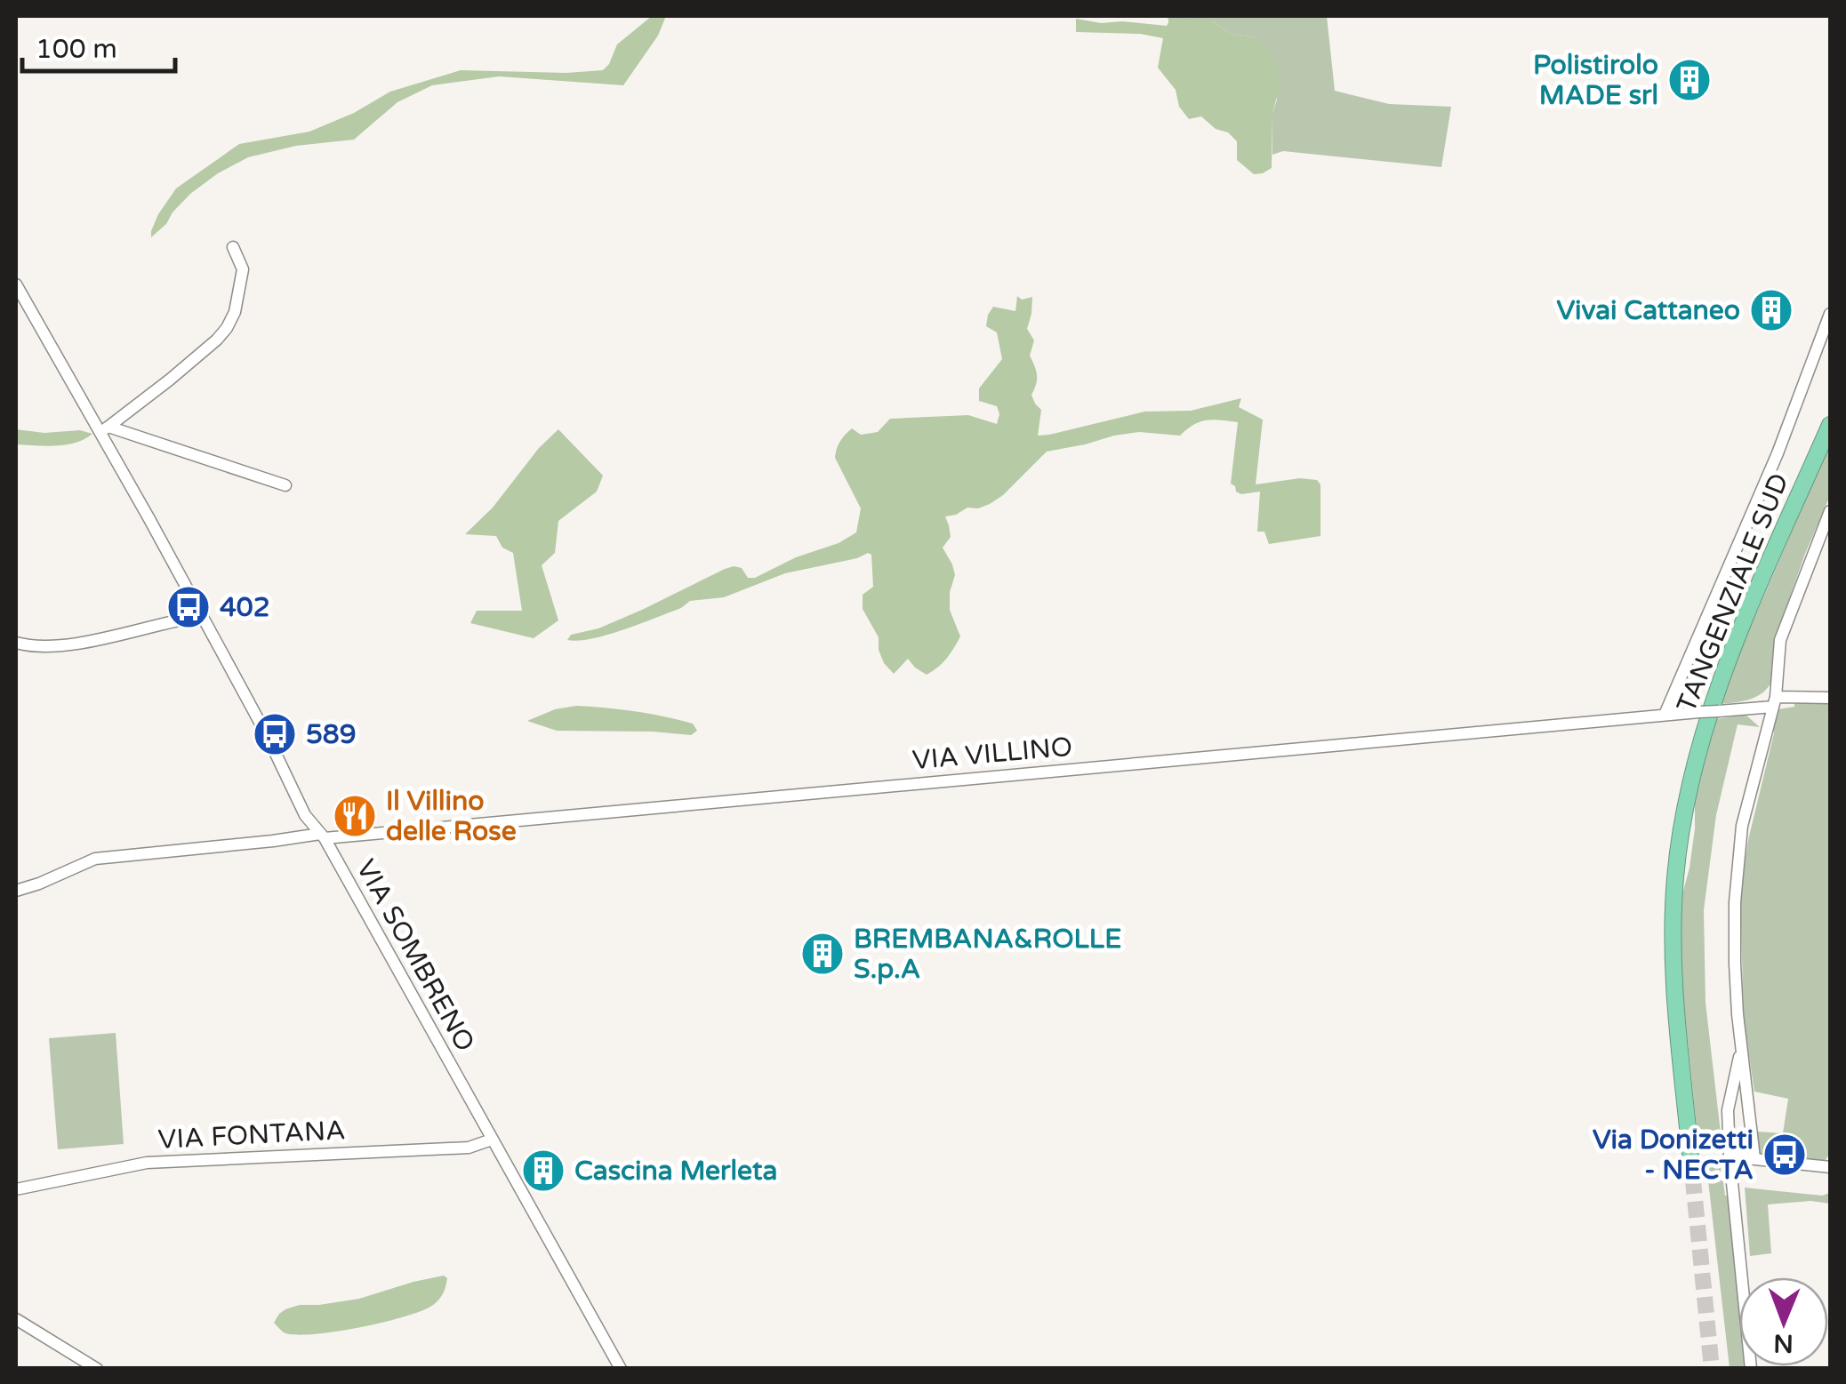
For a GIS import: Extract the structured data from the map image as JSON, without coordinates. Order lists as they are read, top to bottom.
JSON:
{
  "streets": {
    "highway": ["TANGENZIALE SUD"],
    "street": ["VIA VILLINO", "VIA SOMBRENO", "VIA FONTANA"]
  },
  "crossings": [
    ["VIA VILLINO", "VIA SOMBRENO"],
    ["VIA SOMBRENO", "VIA FONTANA"]
  ],
  "places": {
    "building": [
      "Polistirolo MADE srl",
      "Vivai Cattaneo",
      "BREMBANA&ROLLE S.p.A",
      "Cascina Merleta"
    ],
    "bus stop": ["402", "589", "Via Donizetti - NECTA"],
    "restaurant": ["Il Villino delle Rose"]
  },
  "scale_bar": "100 m",
  "north": "bottom"
}
